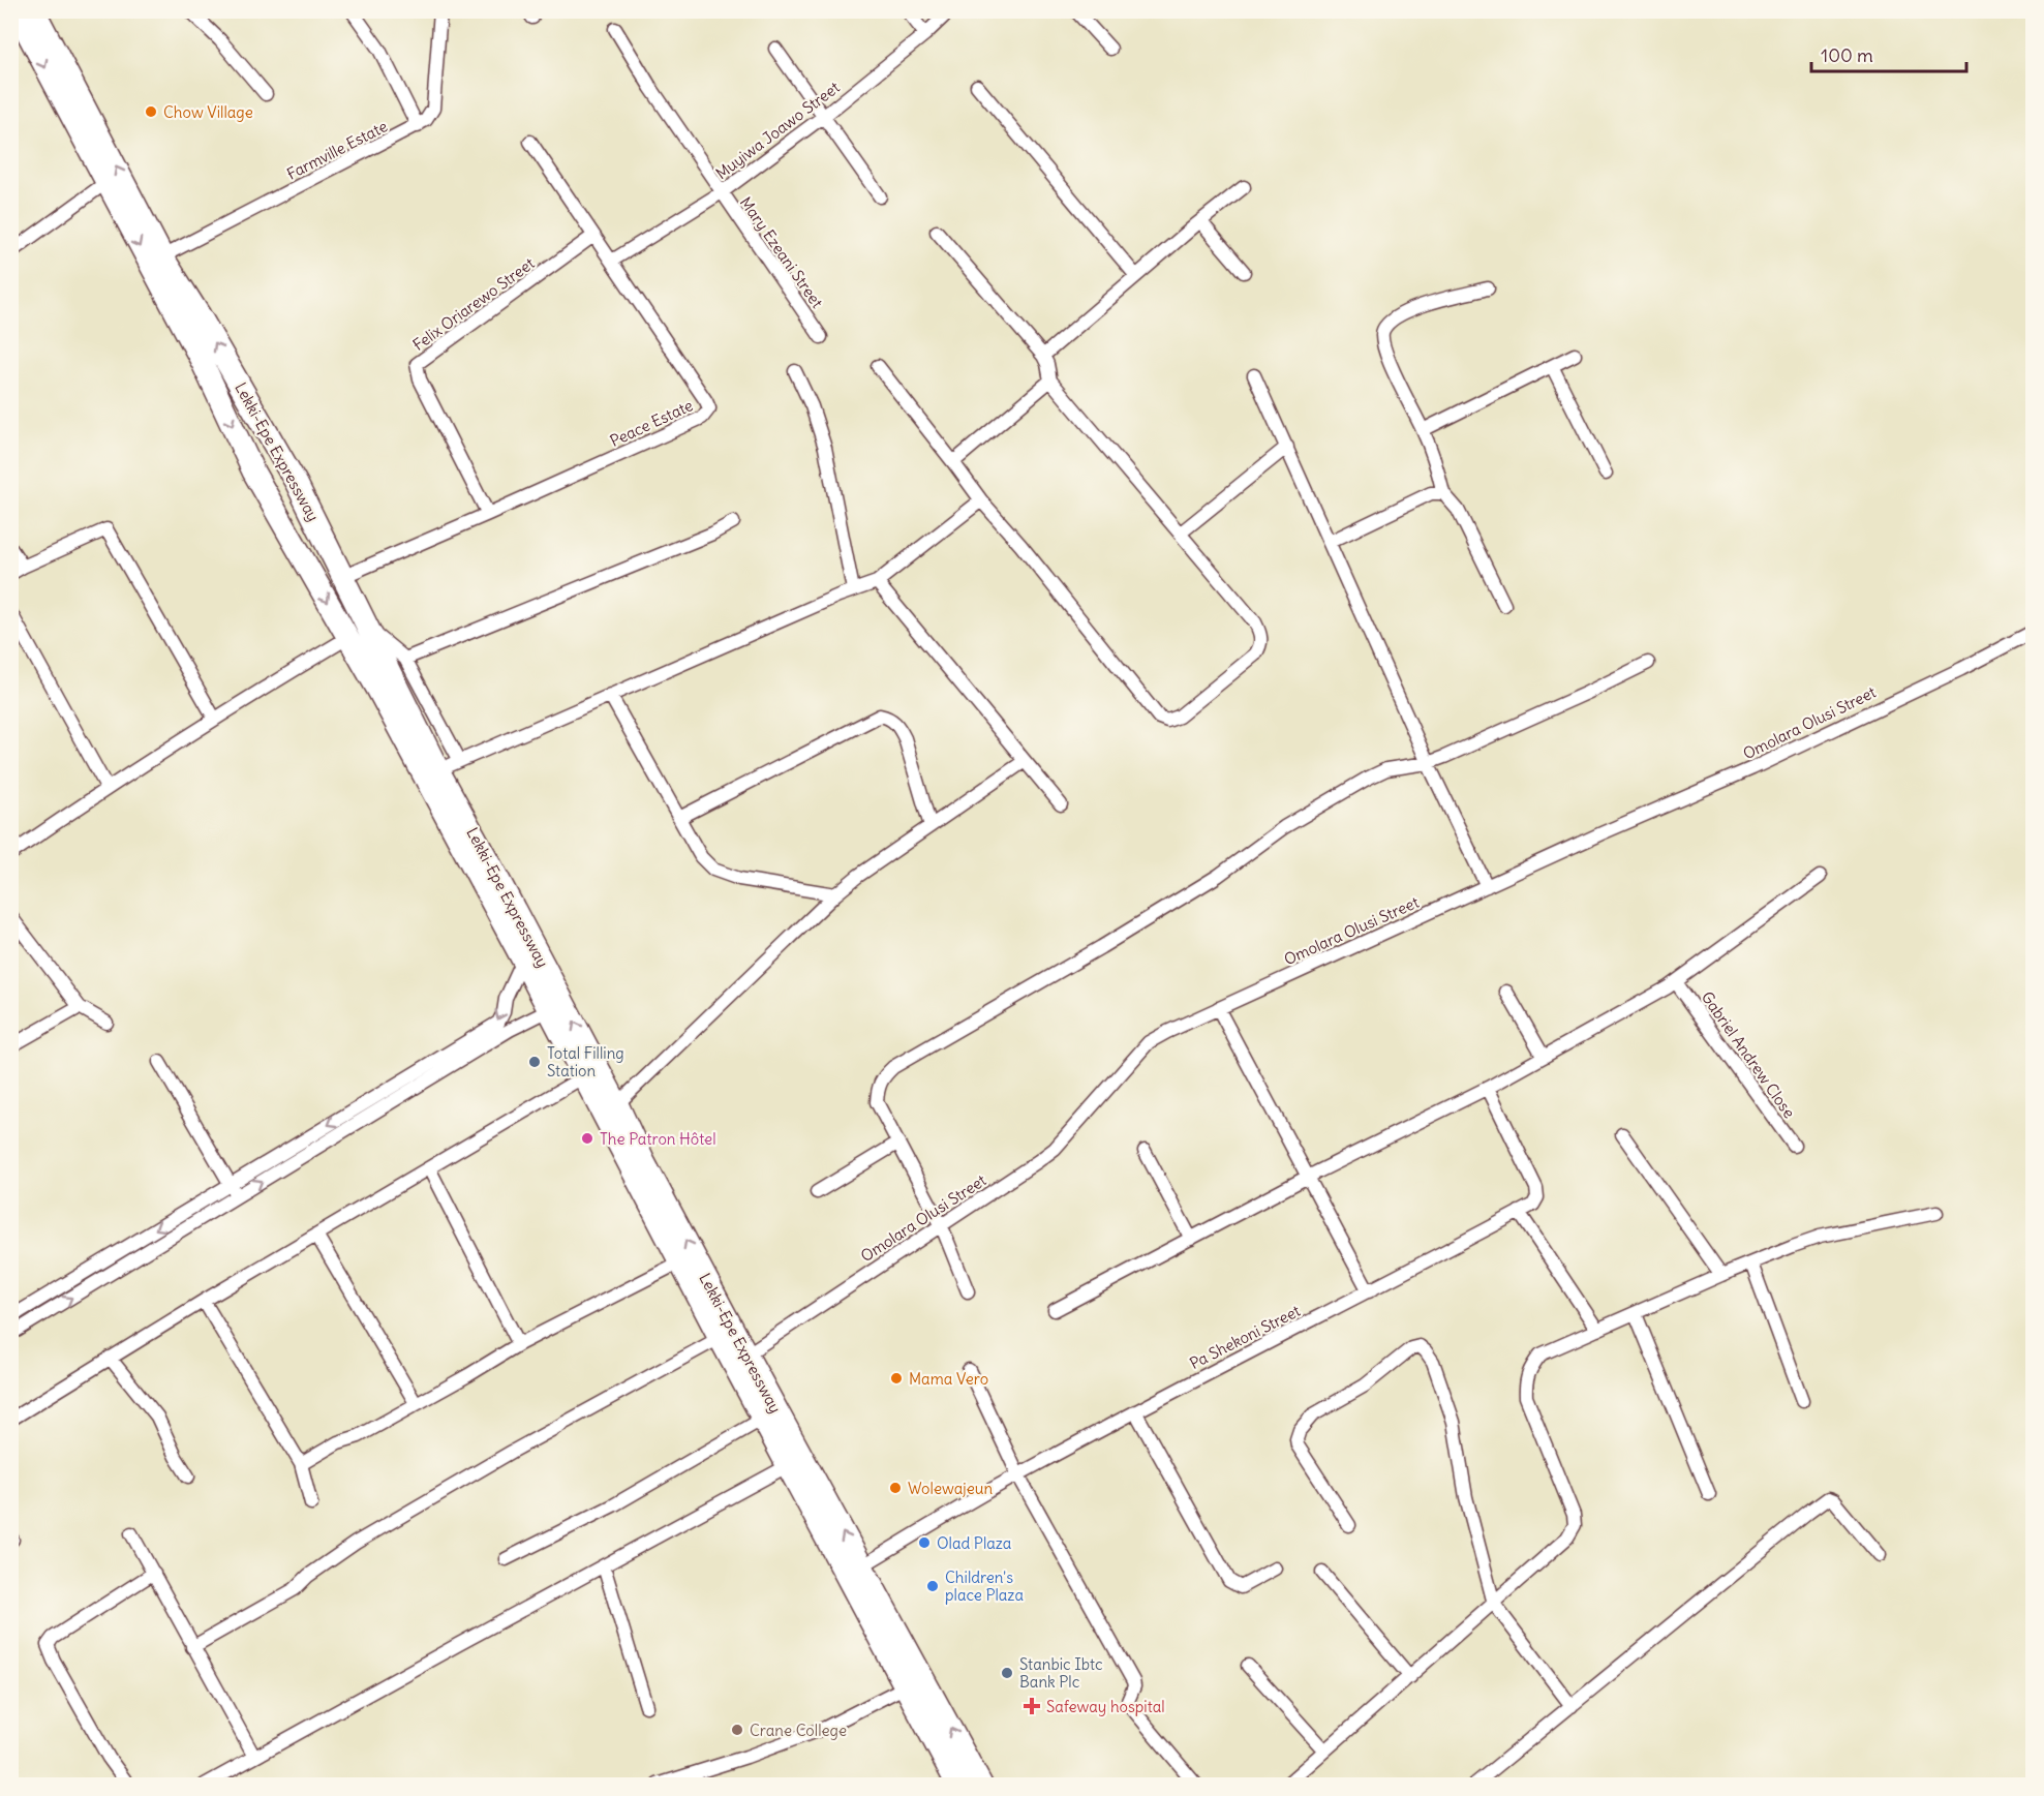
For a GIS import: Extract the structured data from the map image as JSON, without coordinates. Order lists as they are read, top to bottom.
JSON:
{
  "streets": {
    "highway": ["Lekki-Epe Expressway"],
    "street": [
      "Muyiwa Joawo Street",
      "Farmville Estate",
      "Mary Ezeani Street",
      "Felix Oriarewo Street",
      "Peace Estate",
      "Omolara Olusi Street",
      "Gabriel Andrew Close",
      "Pa Shekoni Street"
    ]
  },
  "crossings": [
    ["Muyiwa Joawo Street", "Mary Ezeani Street"],
    ["Muyiwa Joawo Street", "Peace Estate"],
    ["Farmville Estate", "Lekki-Epe Expressway"],
    ["Felix Oriarewo Street", "Peace Estate"],
    ["Peace Estate", "Lekki-Epe Expressway"],
    ["Lekki-Epe Expressway", "Omolara Olusi Street"],
    ["Lekki-Epe Expressway", "Pa Shekoni Street"]
  ],
  "places": {
    "other": [
      "Chow Village",
      "Total Filling Station",
      "The Patron Hôtel",
      "Mama Vero",
      "Wolewajeun",
      "Olad Plaza",
      "Children's place Plaza",
      "Stanbic Ibtc Bank Plc",
      "Crane College"
    ],
    "health": ["Safeway hospital"]
  },
  "scale_bar": "100 m"
}
